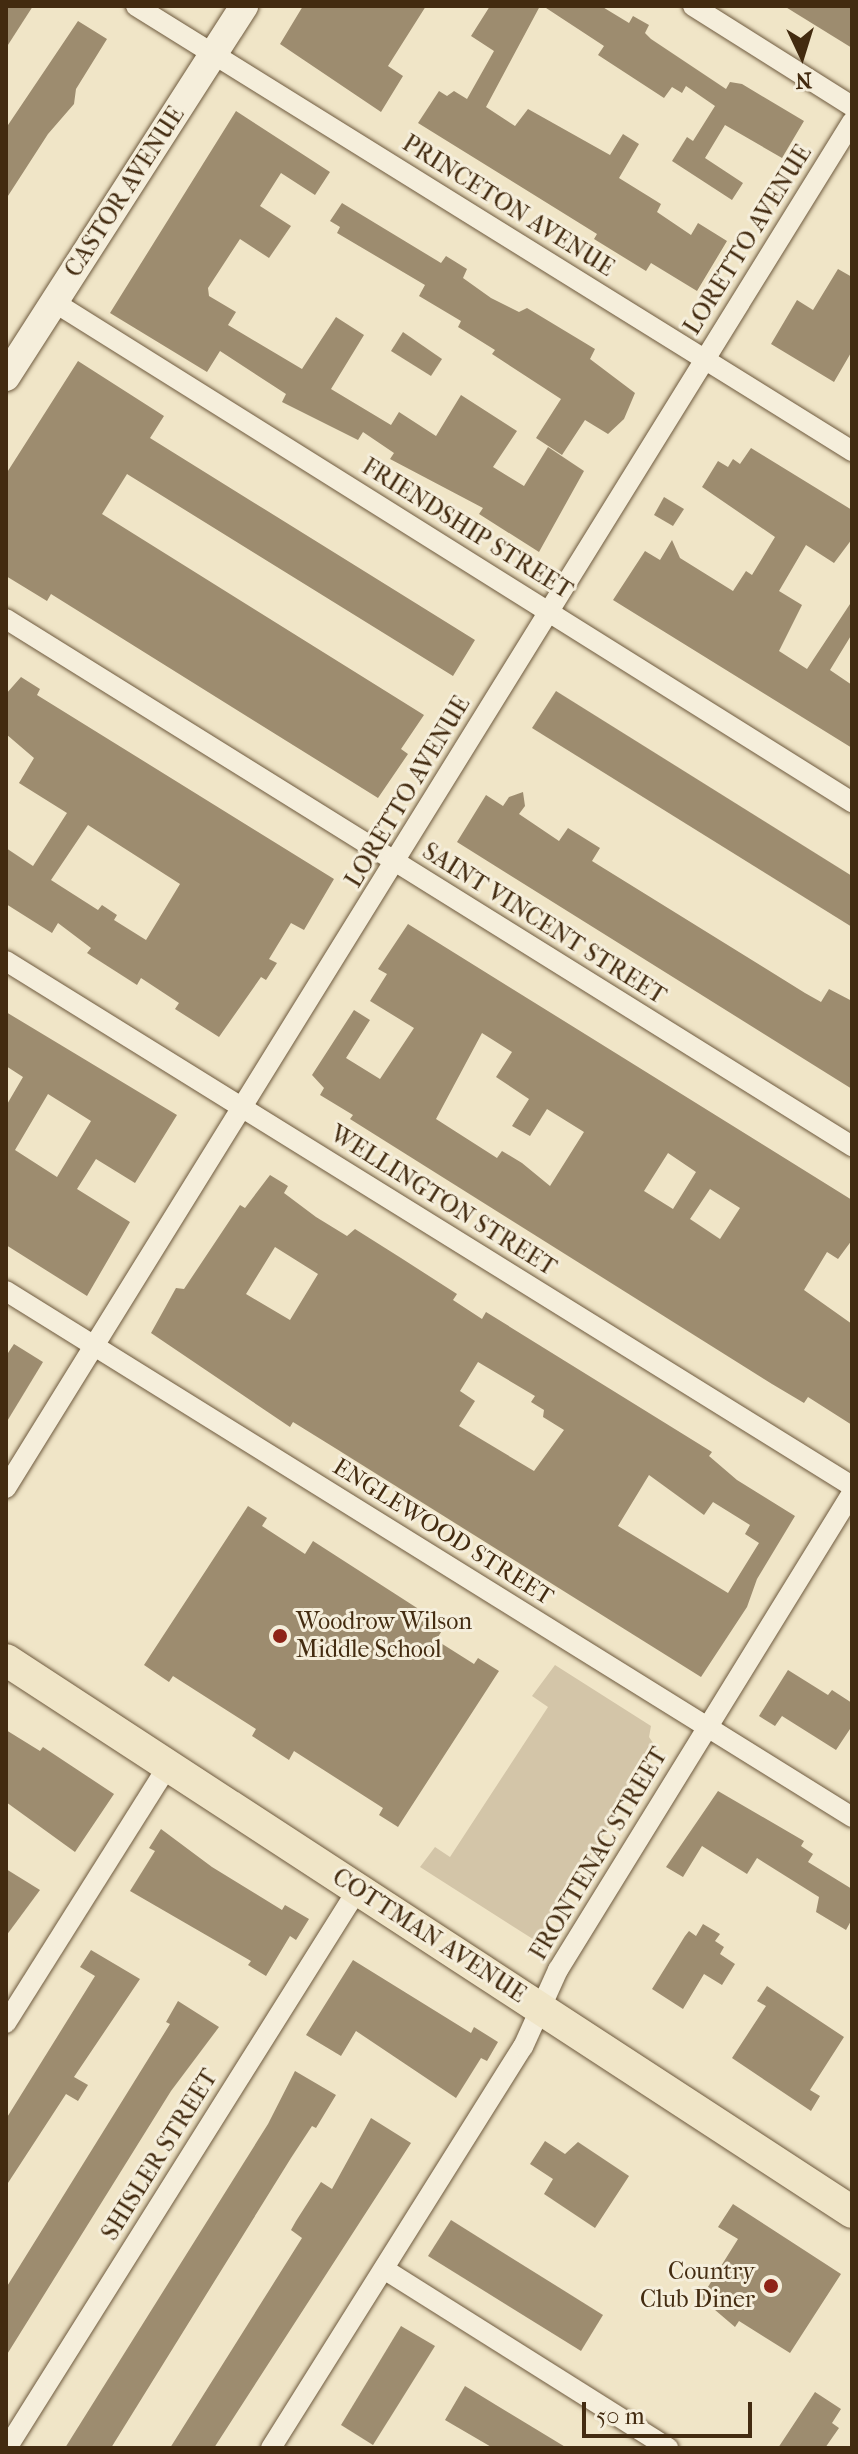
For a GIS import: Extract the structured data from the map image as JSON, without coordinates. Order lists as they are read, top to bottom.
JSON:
{
  "streets": {
    "main road": ["CASTOR AVENUE", "COTTMAN AVENUE"],
    "street": [
      "PRINCETON AVENUE",
      "LORETTO AVENUE",
      "FRIENDSHIP STREET",
      "SAINT VINCENT STREET",
      "WELLINGTON STREET",
      "ENGLEWOOD STREET",
      "FRONTENAC STREET",
      "SHISLER STREET"
    ]
  },
  "crossings": [
    ["CASTOR AVENUE", "PRINCETON AVENUE"],
    ["CASTOR AVENUE", "FRIENDSHIP STREET"],
    ["PRINCETON AVENUE", "LORETTO AVENUE"],
    ["LORETTO AVENUE", "FRIENDSHIP STREET"],
    ["LORETTO AVENUE", "SAINT VINCENT STREET"],
    ["LORETTO AVENUE", "WELLINGTON STREET"],
    ["LORETTO AVENUE", "ENGLEWOOD STREET"],
    ["ENGLEWOOD STREET", "FRONTENAC STREET"],
    ["FRONTENAC STREET", "COTTMAN AVENUE"],
    ["COTTMAN AVENUE", "SHISLER STREET"]
  ],
  "places": ["Woodrow Wilson Middle School", "Country Club Diner"],
  "scale_bar": "50 m",
  "north": "bottom"
}
